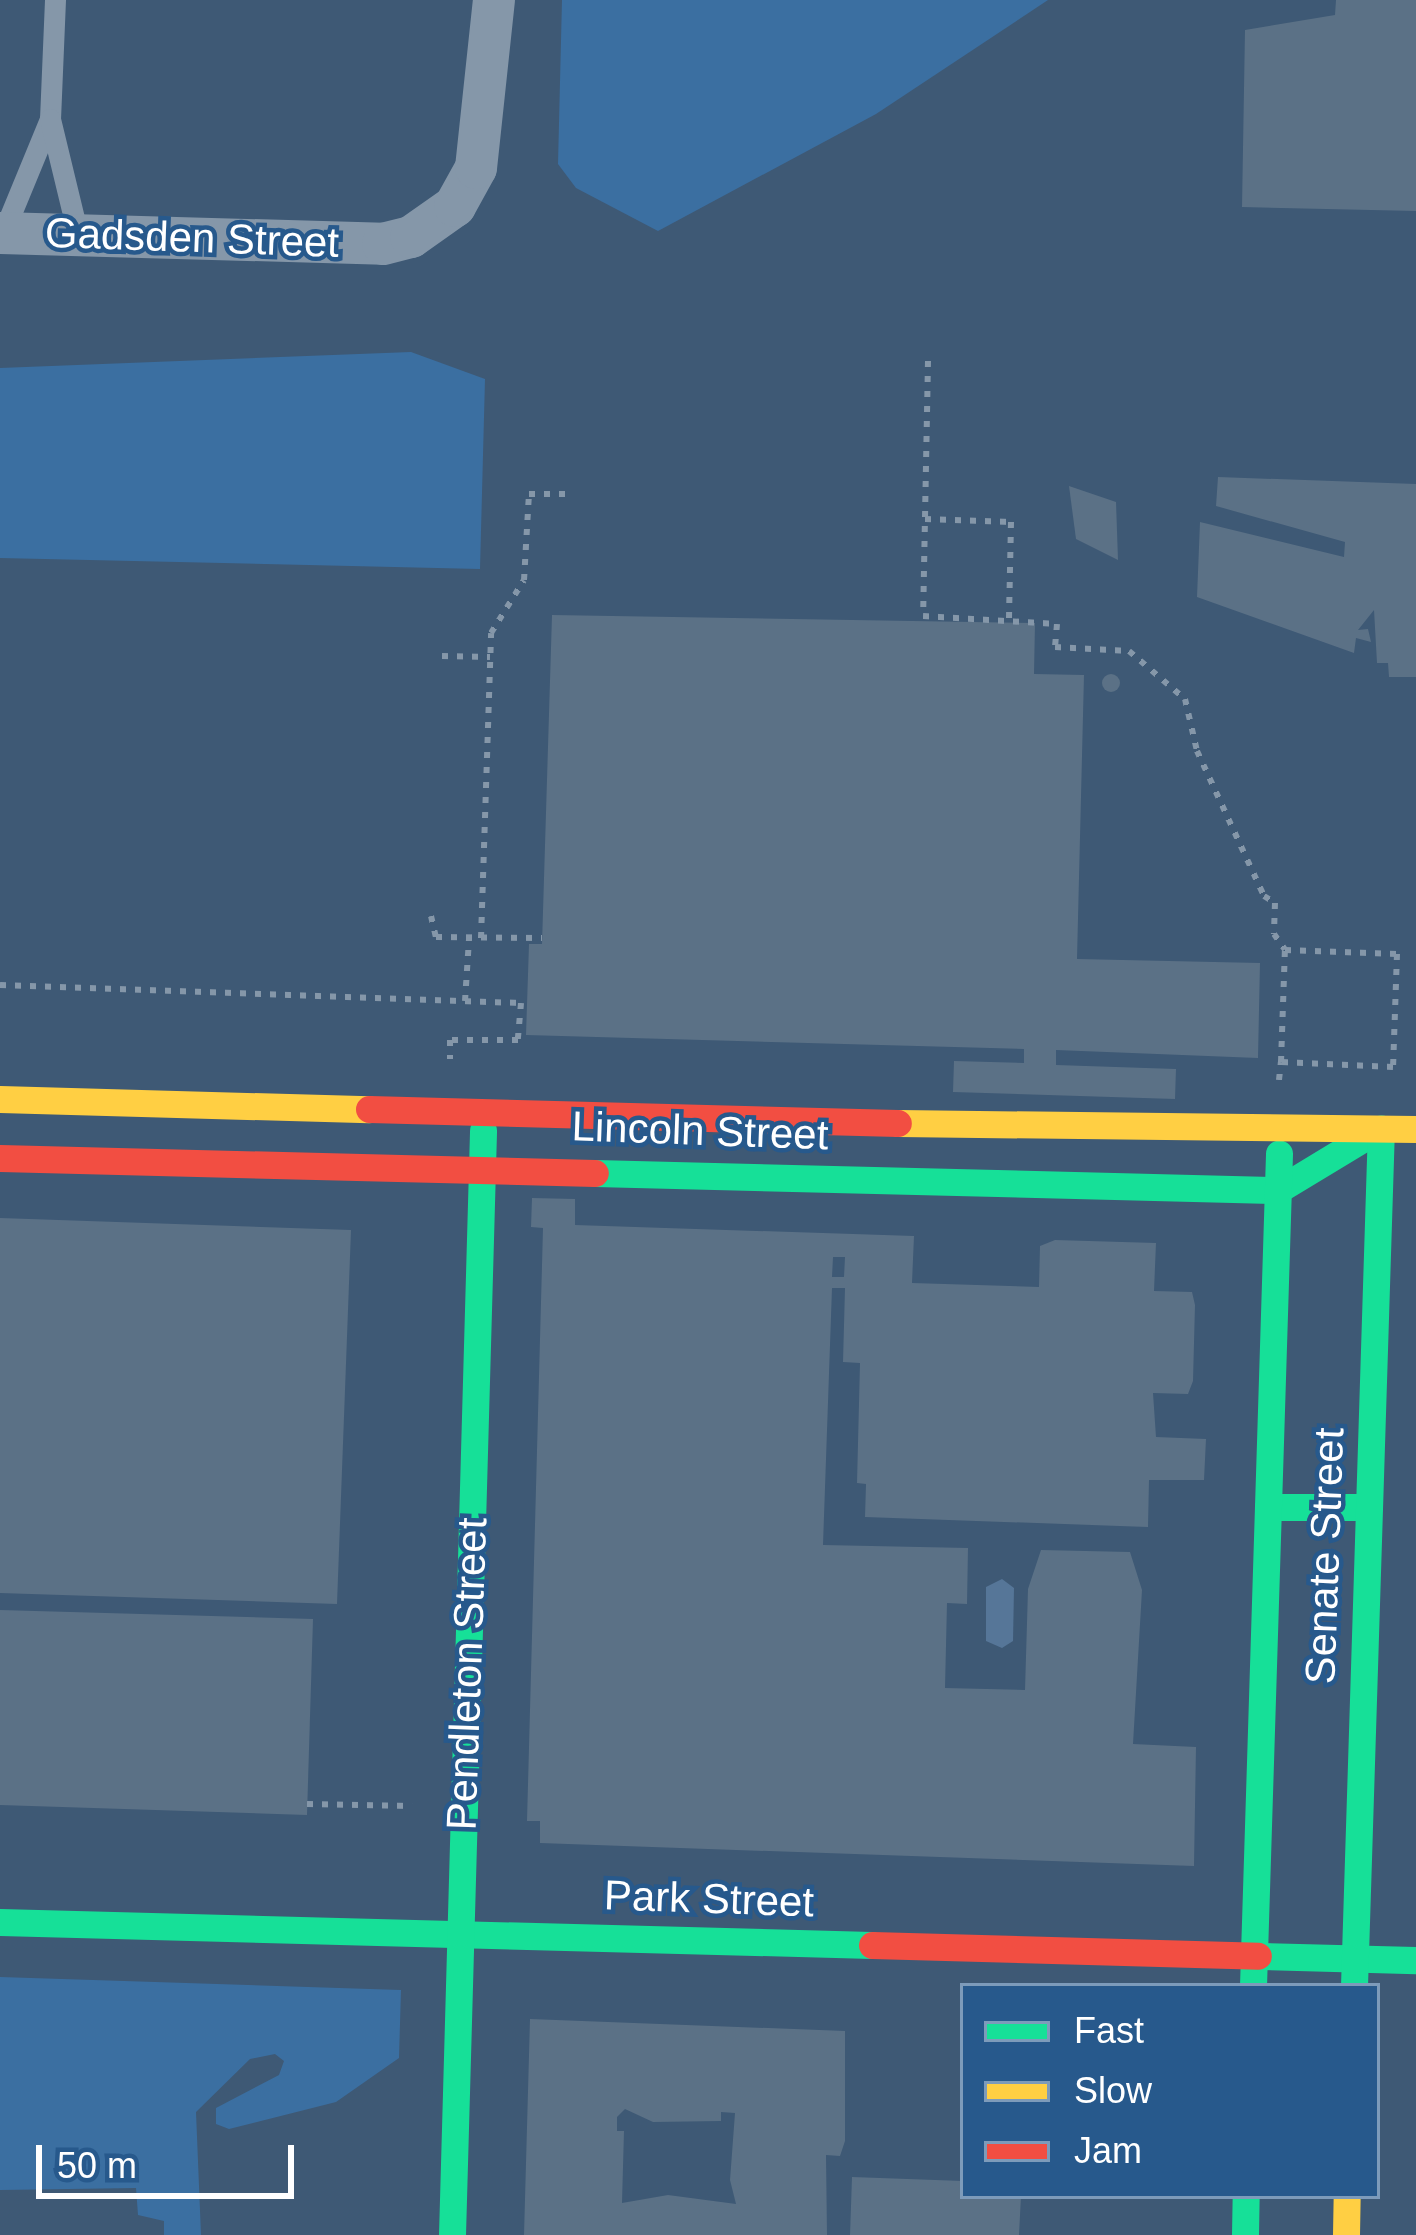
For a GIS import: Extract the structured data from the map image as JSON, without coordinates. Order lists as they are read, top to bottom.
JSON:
{
  "streets": {
    "street": [
      "Gadsden Street",
      "Lincoln Street",
      "Senate Street",
      "Pendleton Street",
      "Park Street"
    ]
  },
  "crossings": [
    ["Lincoln Street", "Senate Street"],
    ["Lincoln Street", "Pendleton Street"],
    ["Senate Street", "Park Street"],
    ["Pendleton Street", "Park Street"]
  ],
  "legend": ["Fast", "Slow", "Jam"],
  "scale_bar": "50 m"
}
